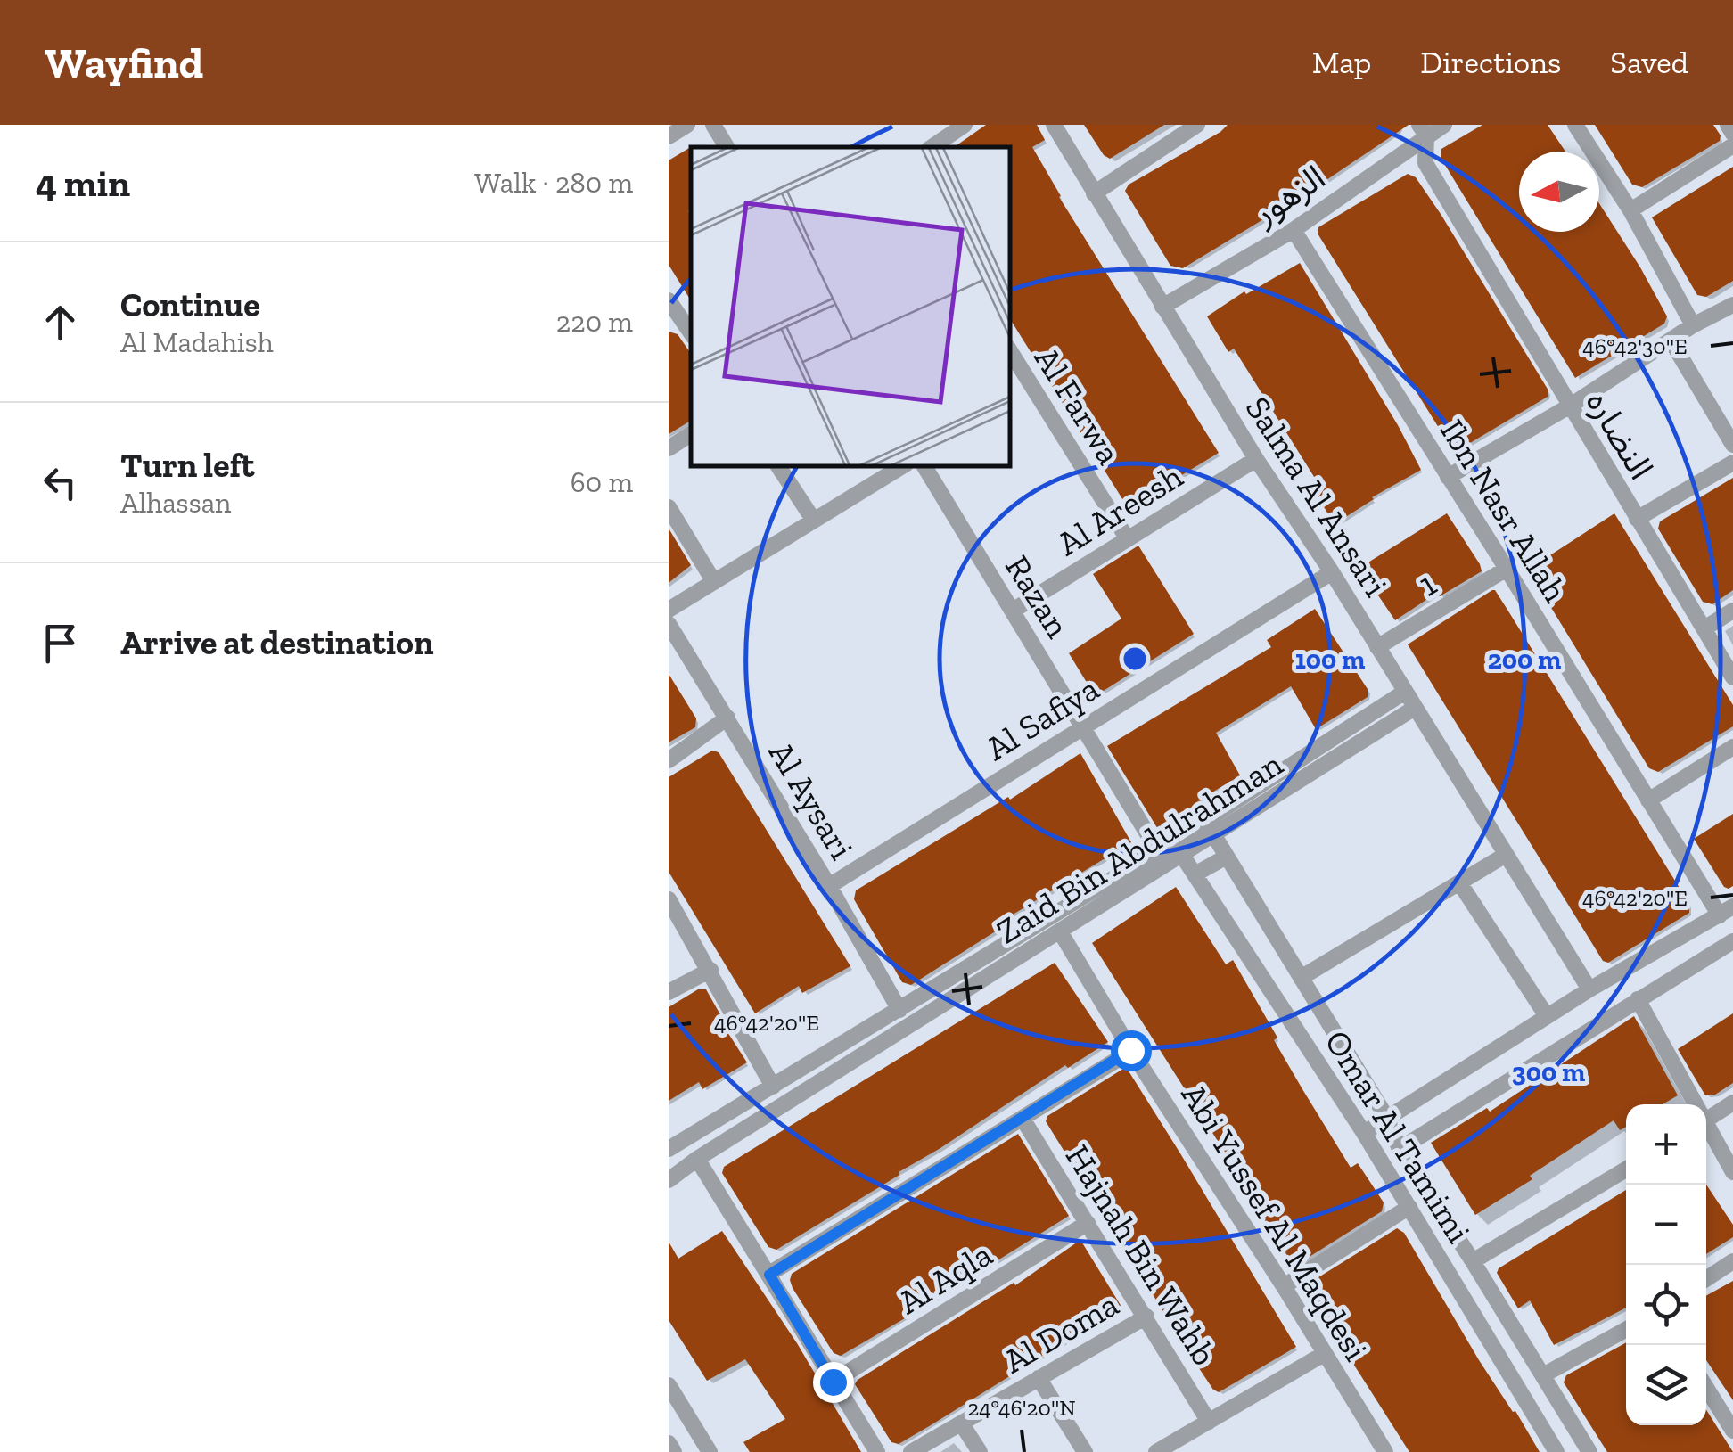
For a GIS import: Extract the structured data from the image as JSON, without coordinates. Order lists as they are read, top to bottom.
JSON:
{
  "streets": {
    "street": [
      "الزهور",
      "Al Farwa",
      "النضاره",
      "Salma Al Ansari",
      "Al Areesh",
      "Ibn Nasr Allah",
      "1",
      "Razan",
      "Al Safiya",
      "Al Aysari",
      "Zaid Bin Abdulrahman",
      "Omar Al Tamimi",
      "Abi Yussef Al Maqdesi",
      "Hajnah Bin Wahb",
      "Al Aqla",
      "Al Doma"
    ]
  },
  "crossings": [
    ["الزهور", "النضاره"],
    ["الزهور", "Salma Al Ansari"],
    ["الزهور", "Ibn Nasr Allah"],
    ["Al Farwa", "Al Areesh"],
    ["Salma Al Ansari", "Al Areesh"],
    ["Salma Al Ansari", "1"],
    ["Salma Al Ansari", "Al Safiya"],
    ["Salma Al Ansari", "Zaid Bin Abdulrahman"],
    ["Al Areesh", "Razan"],
    ["Ibn Nasr Allah", "1"],
    ["Razan", "Al Safiya"],
    ["Razan", "Zaid Bin Abdulrahman"],
    ["Al Safiya", "Al Aysari"],
    ["Al Aysari", "Zaid Bin Abdulrahman"],
    ["Zaid Bin Abdulrahman", "Omar Al Tamimi"],
    ["Zaid Bin Abdulrahman", "Abi Yussef Al Maqdesi"],
    ["Hajnah Bin Wahb", "Al Aqla"],
    ["Hajnah Bin Wahb", "Al Doma"]
  ],
  "north": "left",
  "page": {
    "header": "Wayfind",
    "nav": ["Map", "Directions", "Saved"],
    "heading": ["4 min", "Walk · 280 m"],
    "list": [
      ["Continue", "Al Madahish", "220 m"],
      ["Turn left", "Alhassan", "60 m"],
      "Arrive at destination"
    ],
    "map_buttons": ["+", "−"]
  },
  "coordinates": ["46°42'30\"E", "46°42'20\"E", "24°46'20\"N"],
  "rings": ["100 m", "200 m", "300 m"]
}
